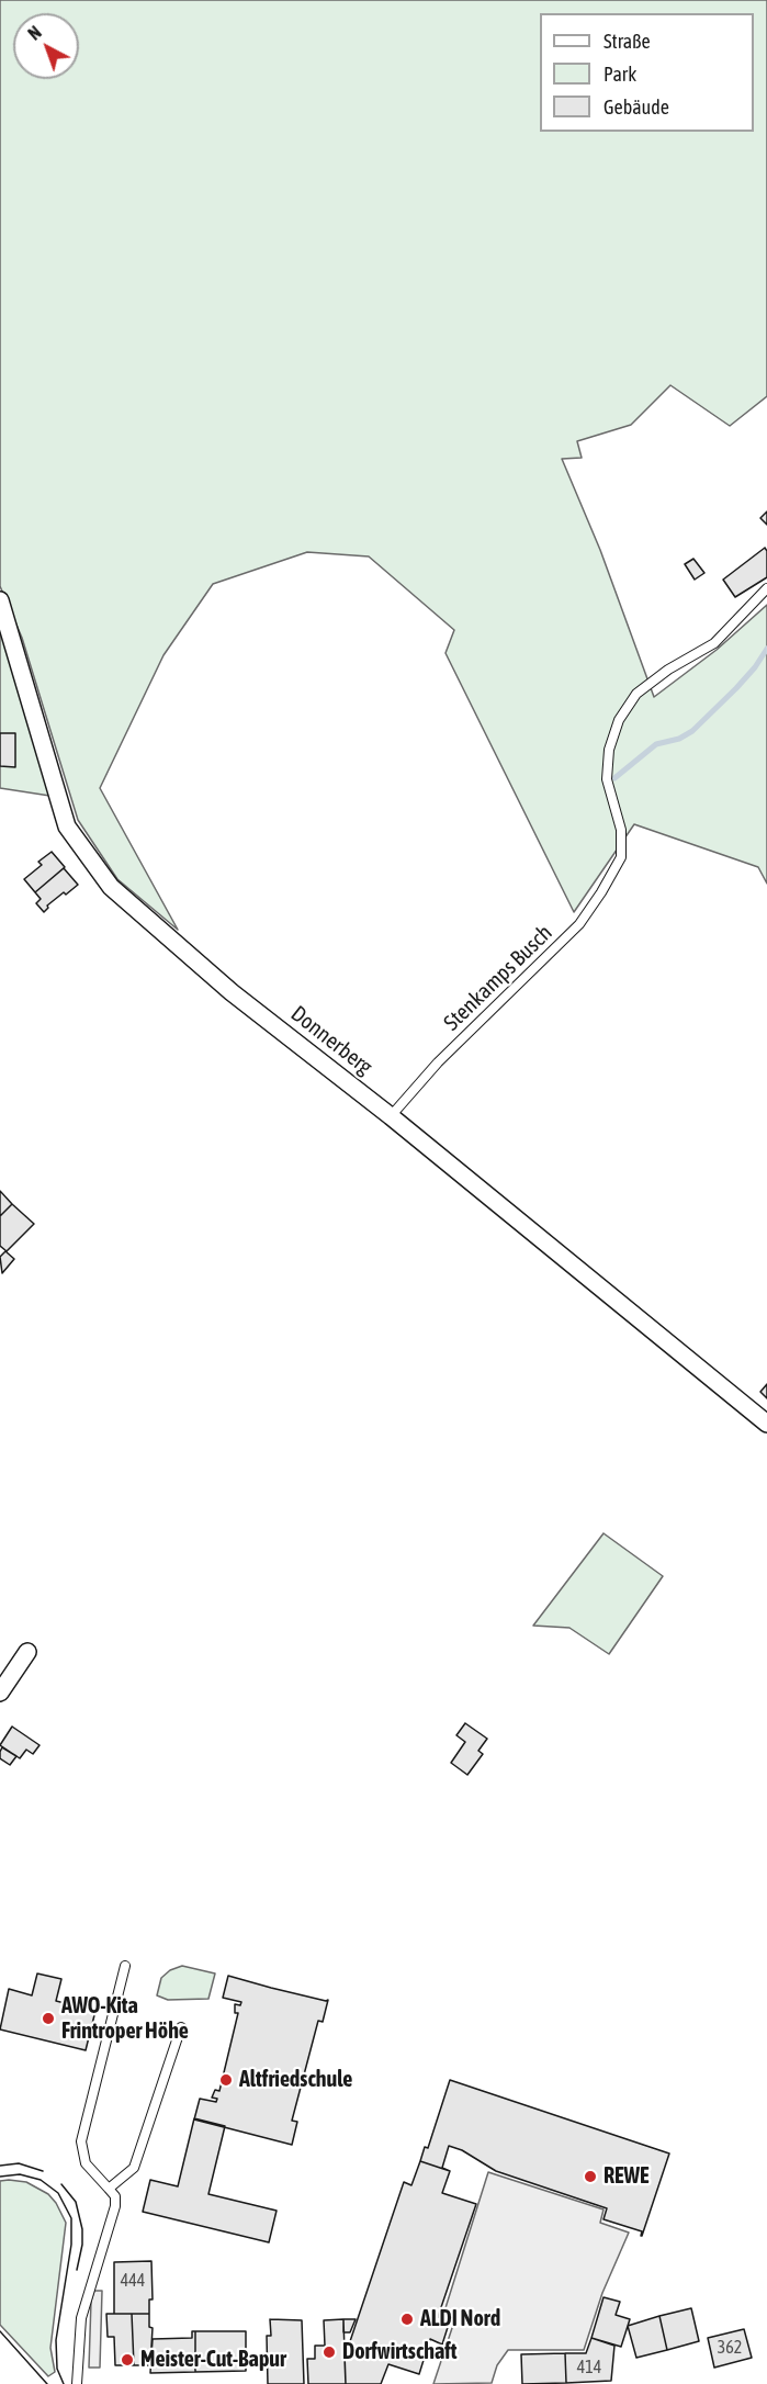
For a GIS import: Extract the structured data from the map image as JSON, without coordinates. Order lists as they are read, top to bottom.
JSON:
{
  "streets": {
    "street": ["Donnerberg"],
    "lane": ["Stenkamps Busch"]
  },
  "crossings": [
    ["Stenkamps Busch", "Donnerberg"]
  ],
  "places": [
    "AWO-Kita Frintroper Höhe",
    "Altfriedschule",
    "REWE",
    "ALDI Nord",
    "Dorfwirtschaft",
    "Meister-Cut-Bapur"
  ],
  "house_numbers": ["444", "362", "414"],
  "legend": ["Straße", "Park", "Gebäude"],
  "north": "top left"
}
